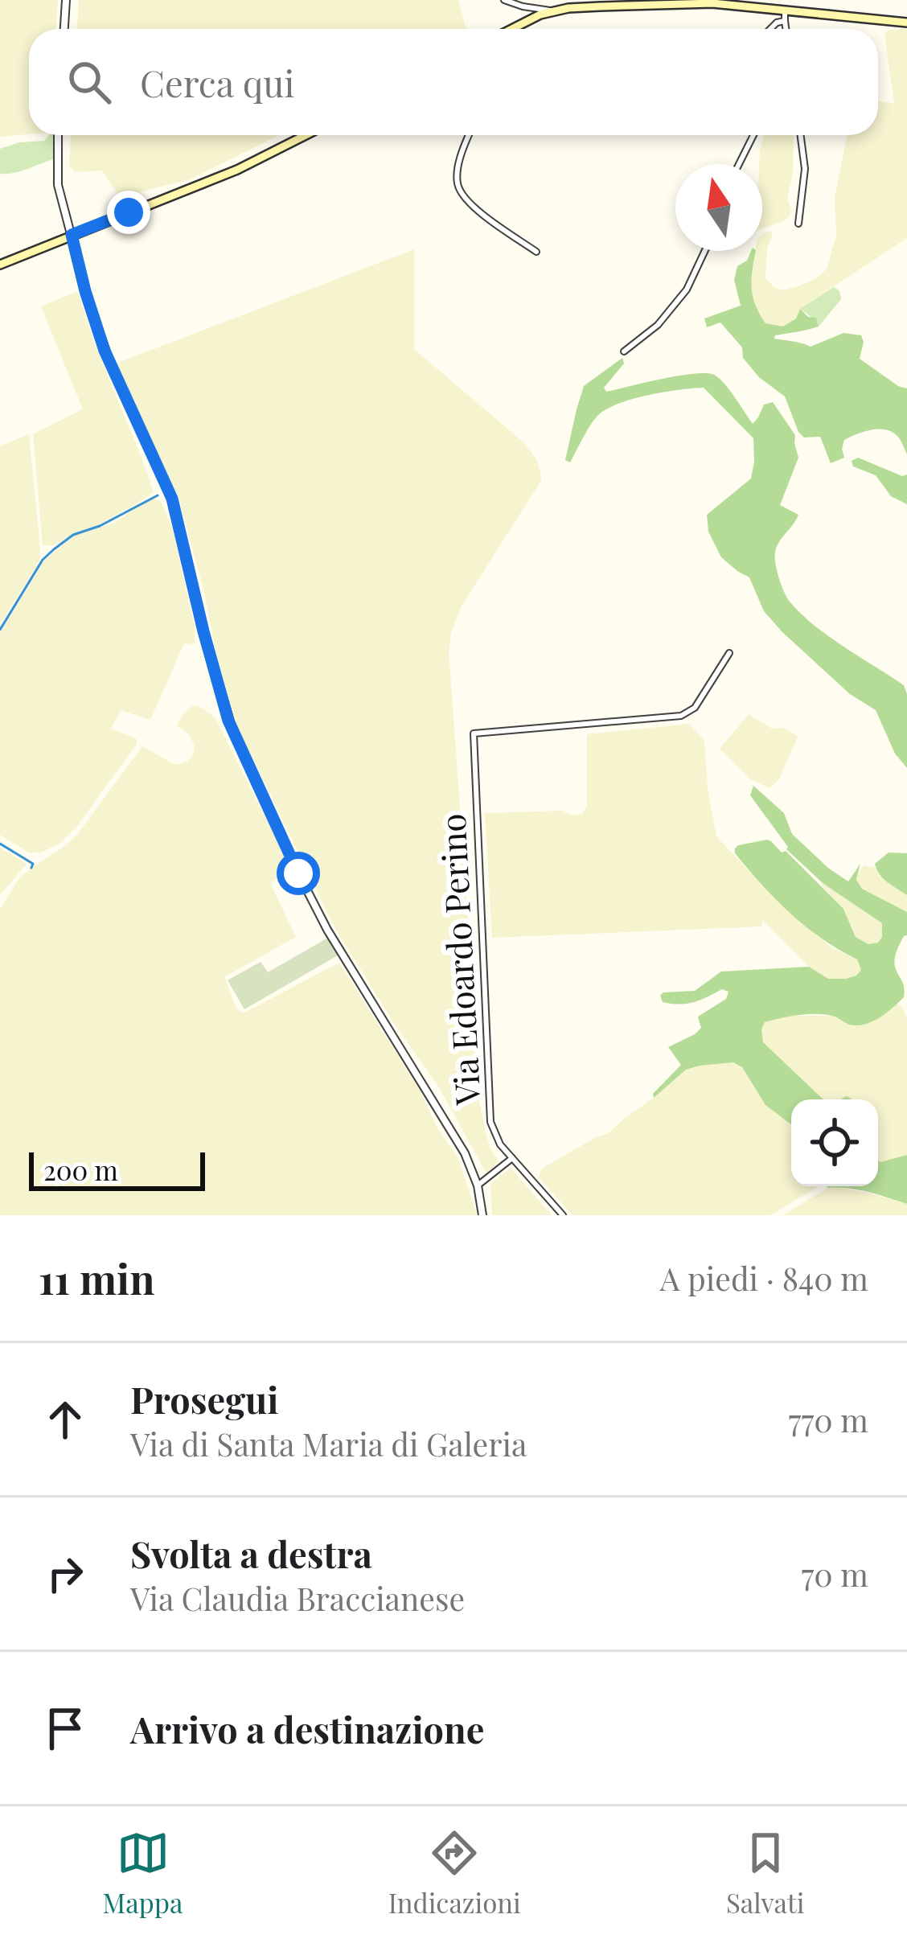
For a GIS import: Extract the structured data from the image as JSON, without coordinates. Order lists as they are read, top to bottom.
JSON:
{
  "streets": {
    "street": ["Via Edoardo Perino"]
  },
  "scale_bar": "200 m",
  "north": "top",
  "page": {
    "search": "Cerca qui",
    "scale": "200 m",
    "heading": ["11 min", "A piedi · 840 m"],
    "list": [
      ["Prosegui", "Via di Santa Maria di Galeria", "770 m"],
      ["Svolta a destra", "Via Claudia Braccianese", "70 m"],
      "Arrivo a destinazione"
    ],
    "nav": ["Mappa", "Indicazioni", "Salvati"]
  }
}
